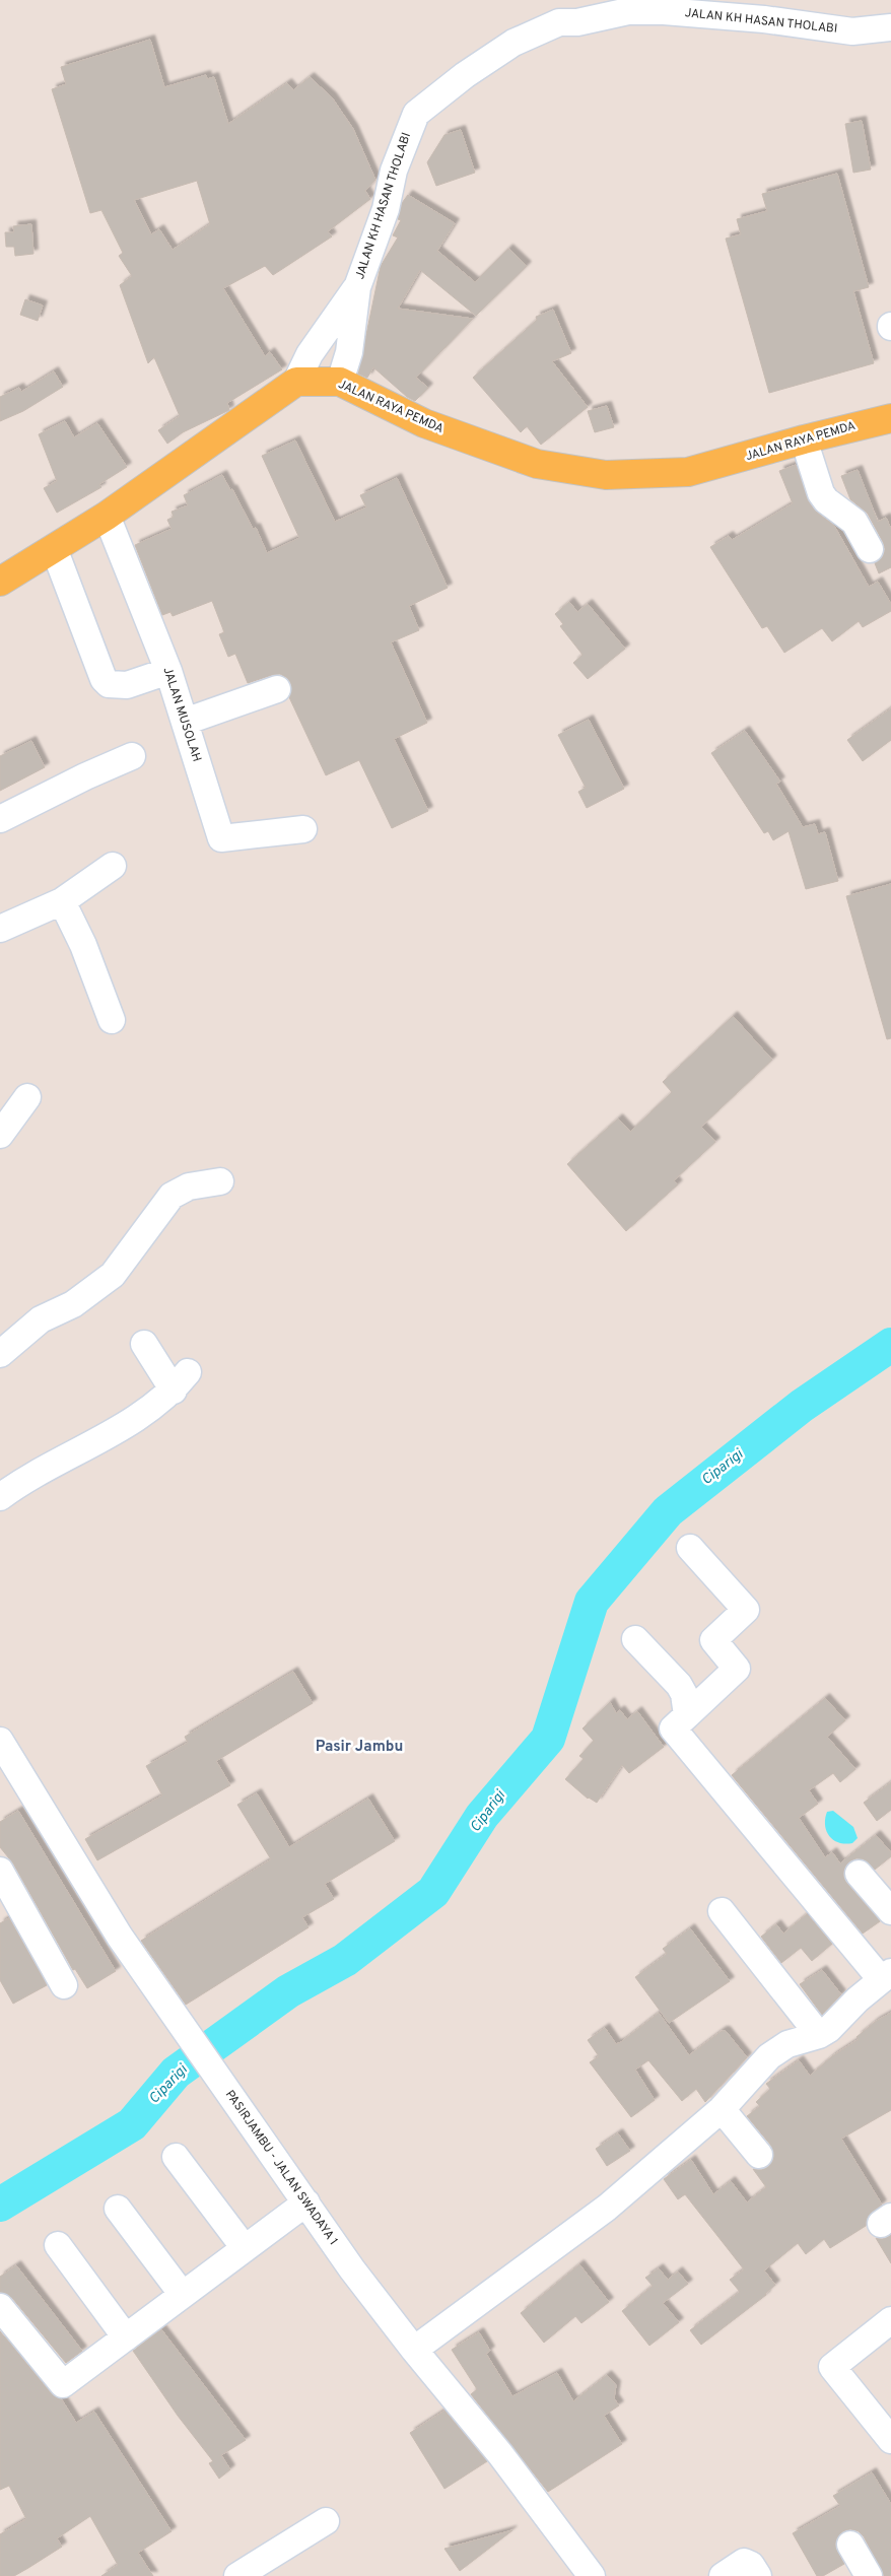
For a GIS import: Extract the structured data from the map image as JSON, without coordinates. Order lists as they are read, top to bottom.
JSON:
{
  "streets": {
    "main road": ["JALAN RAYA PEMDA"],
    "street": ["JALAN KH HASAN THOLABI", "JALAN MUSOLAH", "PASIRJAMBU - JALAN SWADAYA 1"]
  },
  "crossings": [
    ["JALAN KH HASAN THOLABI", "JALAN RAYA PEMDA"]
  ],
  "districts": ["Pasir Jambu"],
  "water": ["Ciparigi"]
}
